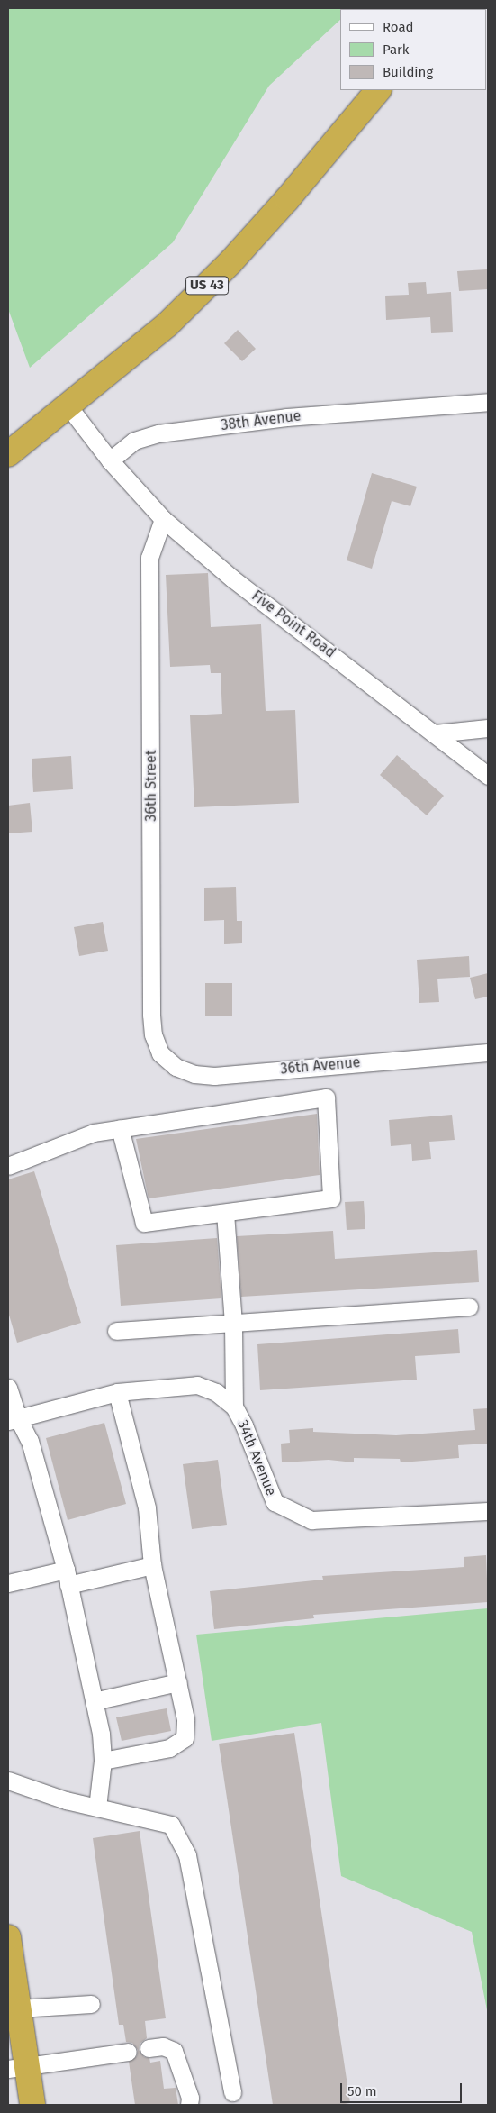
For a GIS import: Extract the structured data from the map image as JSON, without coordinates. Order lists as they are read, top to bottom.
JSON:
{
  "streets": {
    "highway": ["US 43"],
    "street": [
      "38th Avenue",
      "Five Point Road",
      "36th Street",
      "36th Avenue",
      "34th Avenue"
    ]
  },
  "crossings": [
    ["38th Avenue", "Five Point Road"],
    ["Five Point Road", "36th Street"],
    ["36th Street", "36th Avenue"]
  ],
  "legend": ["Road", "Park", "Building"],
  "scale_bar": "50 m"
}
